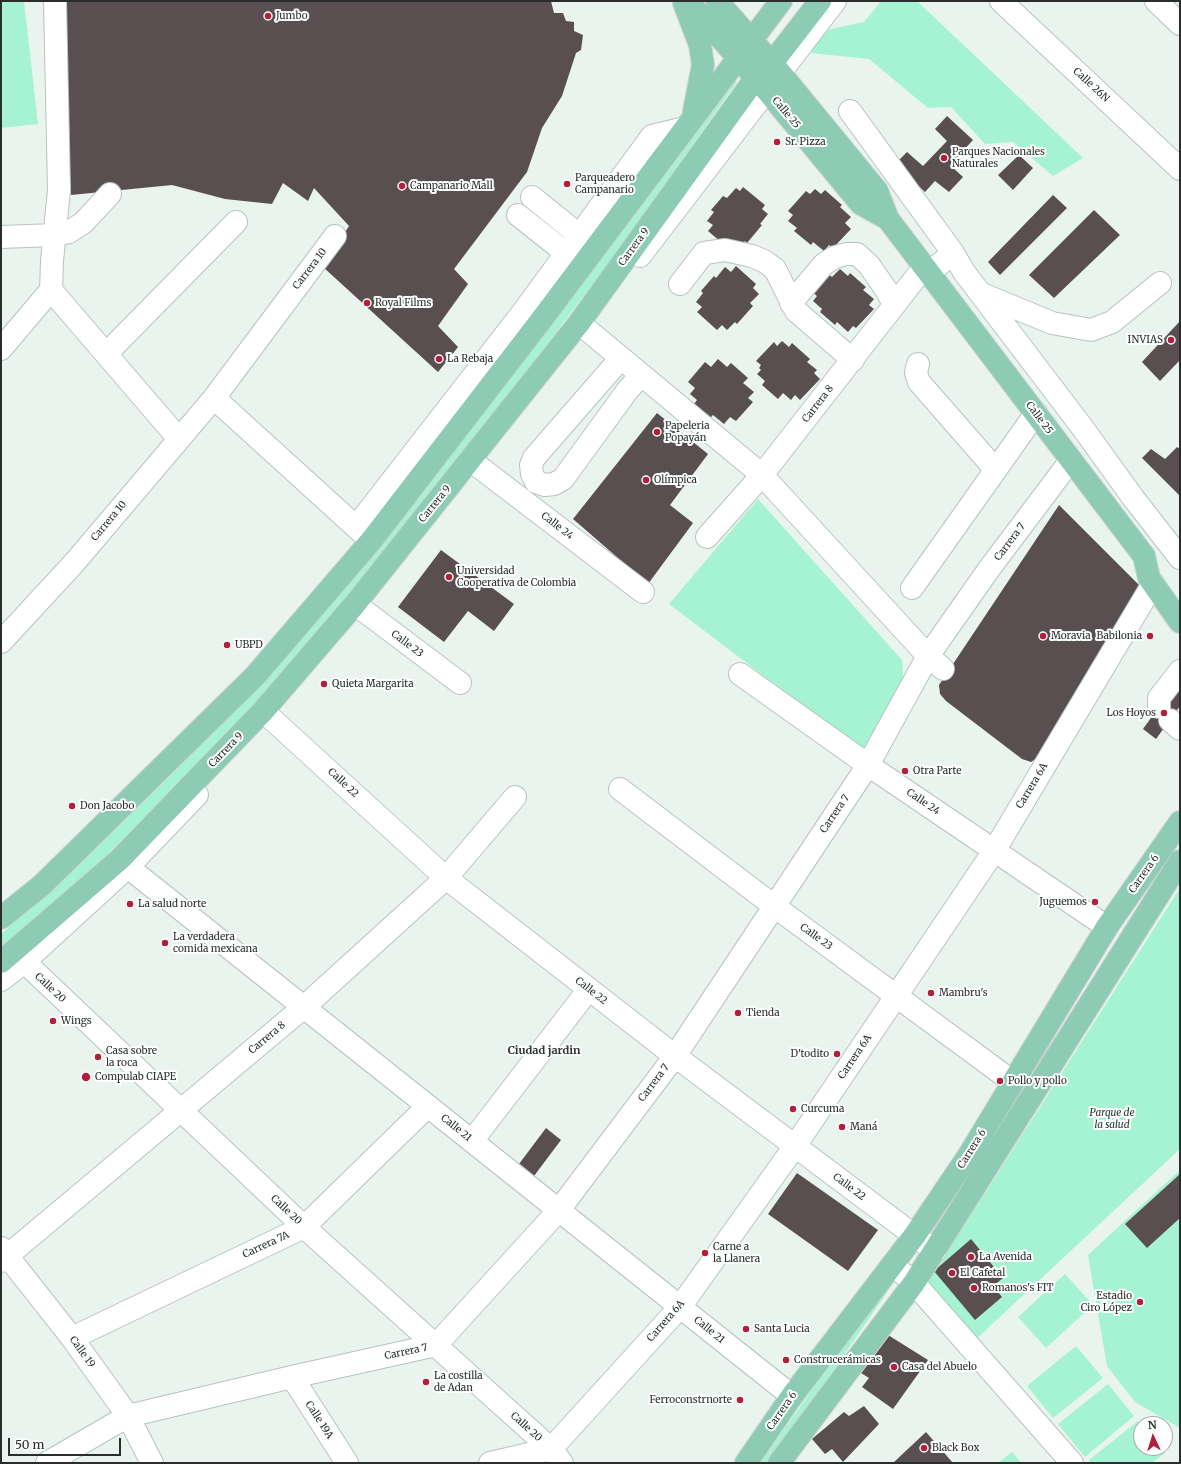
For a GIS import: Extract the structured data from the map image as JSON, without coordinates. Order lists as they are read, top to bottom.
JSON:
{
  "streets": {
    "main road": ["Calle 25", "Carrera 9", "Carrera 6"],
    "street": [
      "Calle 26N",
      "Carrera 10",
      "Carrera 8",
      "Calle 24",
      "Carrera 7",
      "Calle 23",
      "Calle 22",
      "Carrera 6A",
      "Calle 20",
      "Calle 21",
      "Carrera 7A",
      "Calle 19",
      "Calle 19A"
    ]
  },
  "crossings": [
    ["Calle 25", "Carrera 9"],
    ["Calle 25", "Carrera 8"],
    ["Calle 25", "Carrera 7"],
    ["Calle 25", "Carrera 6A"],
    ["Carrera 9", "Calle 24"],
    ["Carrera 9", "Calle 23"],
    ["Carrera 9", "Calle 22"],
    ["Carrera 9", "Calle 20"],
    ["Carrera 9", "Calle 21"],
    ["Carrera 8", "Calle 22"],
    ["Carrera 8", "Calle 20"],
    ["Carrera 8", "Calle 21"],
    ["Carrera 8", "Calle 19"],
    ["Calle 24", "Carrera 7"],
    ["Calle 24", "Carrera 6A"],
    ["Calle 24", "Carrera 6"],
    ["Carrera 7", "Calle 23"],
    ["Carrera 7", "Calle 22"],
    ["Carrera 7", "Calle 20"],
    ["Carrera 7", "Calle 21"],
    ["Carrera 7", "Calle 19"],
    ["Carrera 7", "Calle 19A"],
    ["Calle 23", "Carrera 6A"],
    ["Calle 23", "Carrera 6"],
    ["Calle 22", "Carrera 6A"],
    ["Calle 22", "Carrera 6"],
    ["Carrera 6A", "Calle 20"],
    ["Carrera 6A", "Calle 21"],
    ["Carrera 6", "Calle 21"],
    ["Calle 20", "Carrera 7A"],
    ["Calle 21", "Carrera 7A"],
    ["Carrera 7A", "Calle 19"]
  ],
  "districts": ["Ciudad jardin"],
  "parks": ["Parque de la salud"],
  "places": [
    "Jumbo",
    "Sr. Pizza",
    "Parques Nacionales Naturales",
    "Parqueadero Campanario",
    "Campanario Mall",
    "Royal Films",
    "INVIAS",
    "La Rebaja",
    "Papeleria Popayán",
    "Olímpica",
    "Universidad Cooperativa de Colombia",
    "Moravia",
    "Babilonia",
    "UBPD",
    "Quieta Margarita",
    "Los Hoyos",
    "Otra Parte",
    "Don Jacobo",
    "Juguemos",
    "La salud norte",
    "La verdadera comida mexicana",
    "Mambru's",
    "Tienda",
    "Wings",
    "D'todito",
    "Casa sobre la roca",
    "Compulab CIAPE",
    "Pollo y pollo",
    "Curcuma",
    "Maná",
    "Carne a la Llanera",
    "La Avenida",
    "El Cafetal",
    "Romanos's FIT",
    "Estadio Ciro López",
    "Santa Lucia",
    "Construcerámicas",
    "Casa del Abuelo",
    "La costilla de Adan",
    "Ferroconstrnorte",
    "Black Box"
  ],
  "scale_bar": "50 m",
  "north": "top"
}
